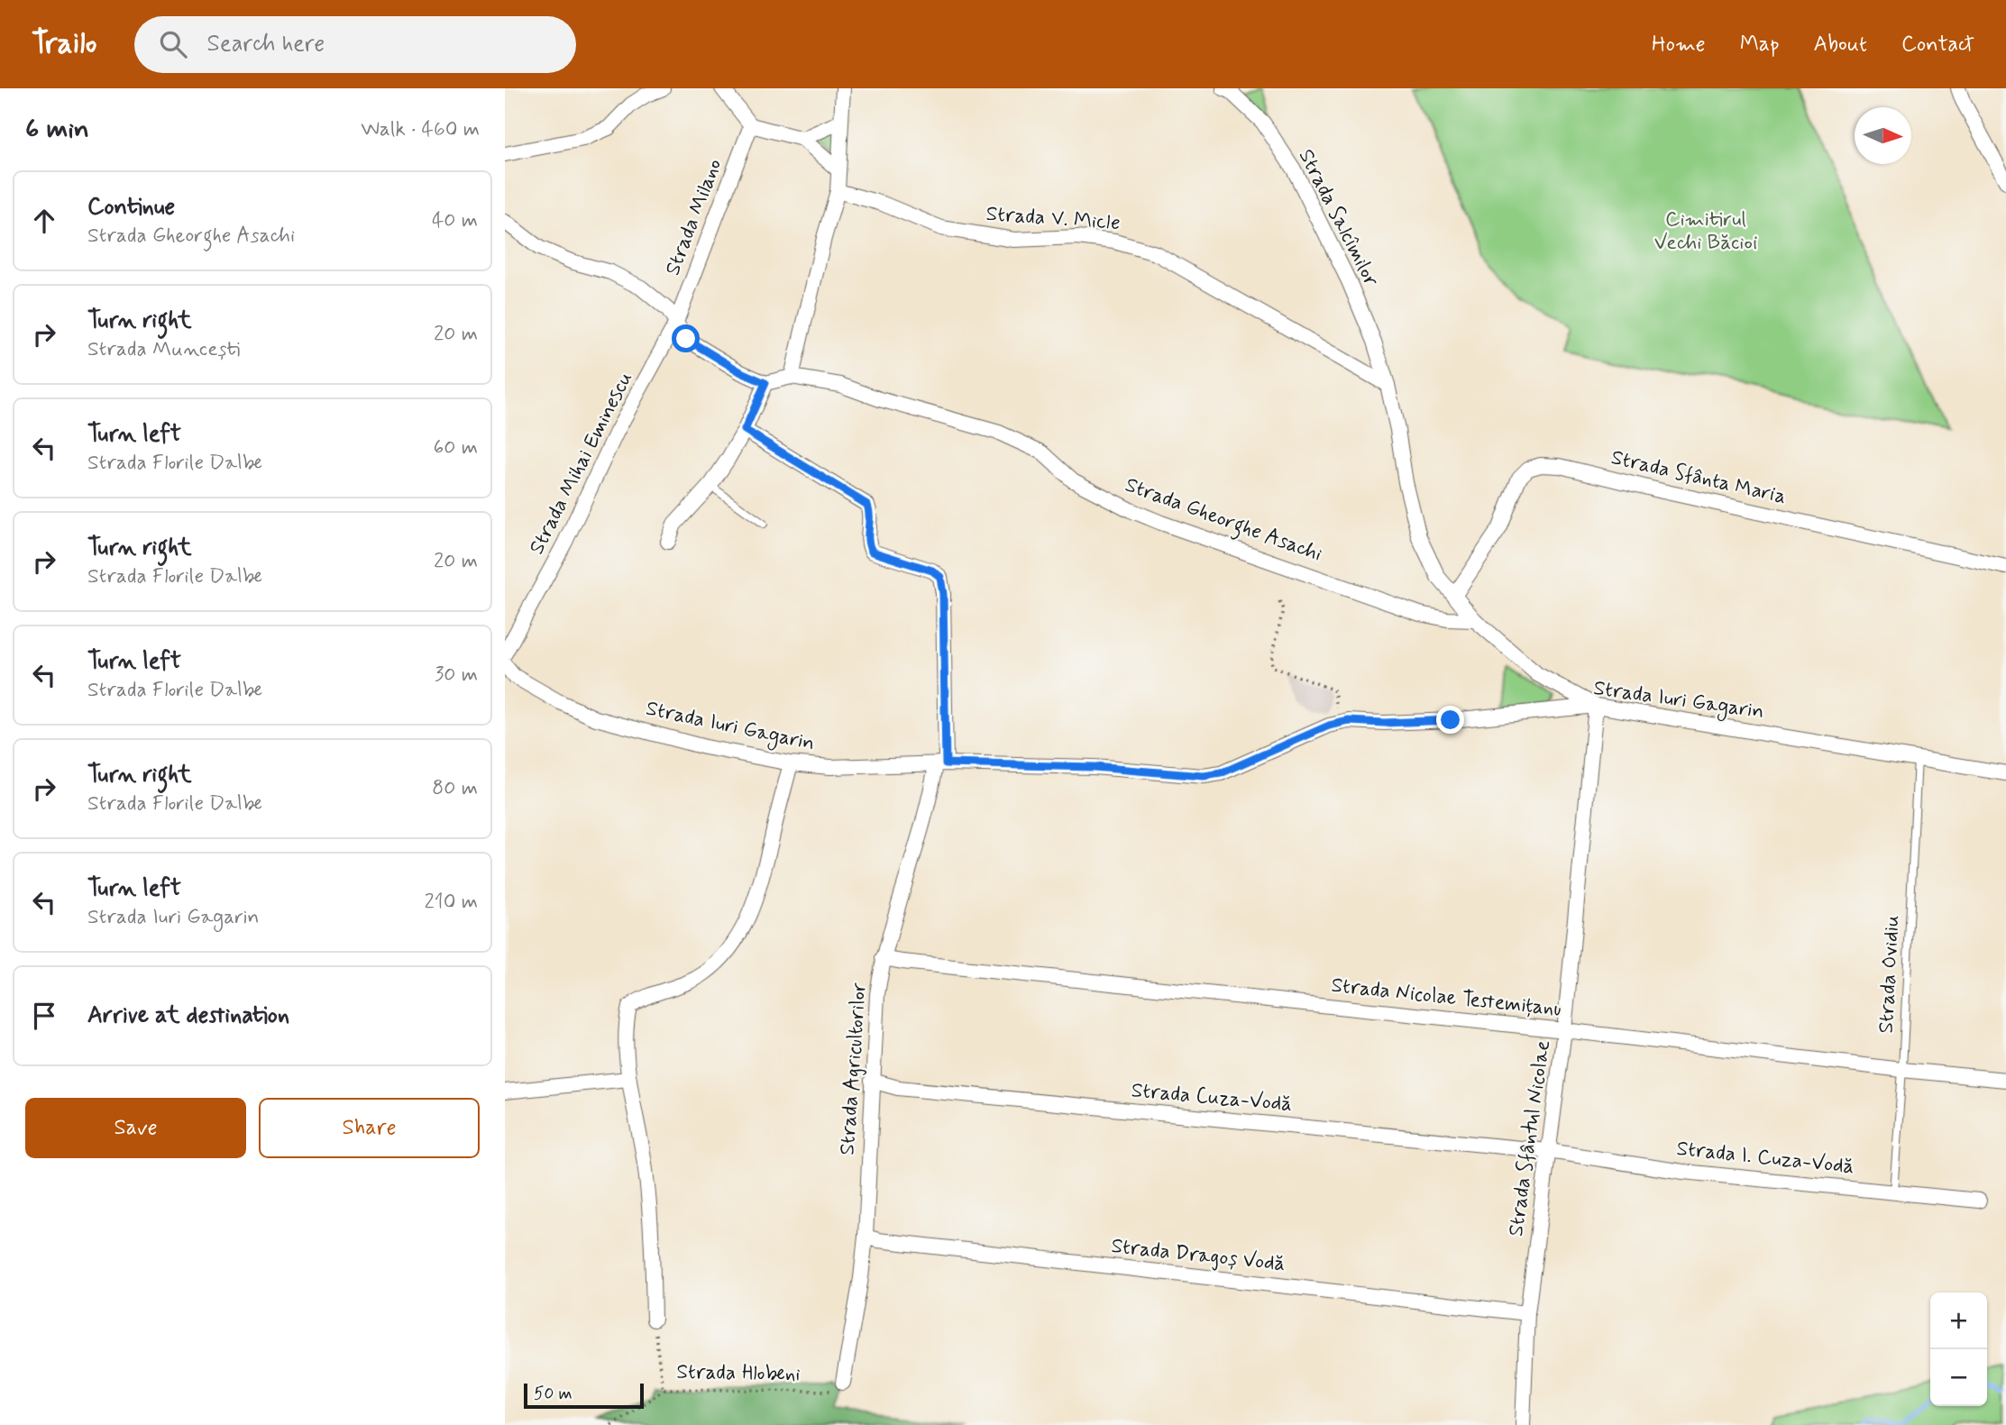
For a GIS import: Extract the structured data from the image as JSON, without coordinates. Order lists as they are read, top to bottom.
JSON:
{
  "streets": {
    "street": [
      "Strada Milano",
      "Strada Salcîmilor",
      "Strada V. Micle",
      "Strada Mihai Eminescu",
      "Strada Sfânta Maria",
      "Strada Gheorghe Asachi",
      "Strada Iuri Gagarin",
      "Strada Nicolae Testemițanu",
      "Strada Agricultorilor",
      "Strada Cuza-Vodă",
      "Strada Sfântul Nicolae",
      "Strada I. Cuza-Vodă",
      "Strada Dragoș Vodă"
    ],
    "lane": ["Strada Ovidiu"],
    "path": ["Strada Hlobeni"]
  },
  "crossings": [
    ["Strada Milano", "Strada Mihai Eminescu"],
    ["Strada Salcîmilor", "Strada V. Micle"],
    ["Strada Salcîmilor", "Strada Sfânta Maria"],
    ["Strada Iuri Gagarin", "Strada Ovidiu"],
    ["Strada Iuri Gagarin", "Strada Agricultorilor"],
    ["Strada Iuri Gagarin", "Strada Sfântul Nicolae"],
    ["Strada Ovidiu", "Strada Nicolae Testemițanu"],
    ["Strada Ovidiu", "Strada I. Cuza-Vodă"],
    ["Strada Nicolae Testemițanu", "Strada Agricultorilor"],
    ["Strada Nicolae Testemițanu", "Strada Sfântul Nicolae"],
    ["Strada Agricultorilor", "Strada Cuza-Vodă"],
    ["Strada Agricultorilor", "Strada Dragoș Vodă"],
    ["Strada Agricultorilor", "Strada Hlobeni"],
    ["Strada Cuza-Vodă", "Strada Sfântul Nicolae"],
    ["Strada Cuza-Vodă", "Strada I. Cuza-Vodă"],
    ["Strada Sfântul Nicolae", "Strada I. Cuza-Vodă"],
    ["Strada Sfântul Nicolae", "Strada Dragoș Vodă"]
  ],
  "parks": ["Cimitirul Vechi Băcioi"],
  "scale_bar": "50 m",
  "north": "right",
  "page": {
    "header": "Trailo",
    "search": "Search here",
    "nav": [
      "Home",
      "Map",
      "About",
      "Contact"
    ],
    "heading": ["6 min", "Walk · 460 m"],
    "list": [
      ["Continue", "Strada Gheorghe Asachi", "40 m"],
      ["Turn right", "Strada Muncești", "20 m"],
      ["Turn left", "Strada Florile Dalbe", "60 m"],
      ["Turn right", "Strada Florile Dalbe", "20 m"],
      ["Turn left", "Strada Florile Dalbe", "30 m"],
      ["Turn right", "Strada Florile Dalbe", "80 m"],
      ["Turn left", "Strada Iuri Gagarin", "210 m"],
      "Arrive at destination"
    ],
    "buttons": ["Save", "Share"],
    "map_buttons": ["+", "−"],
    "scale": "50 m"
  }
}
